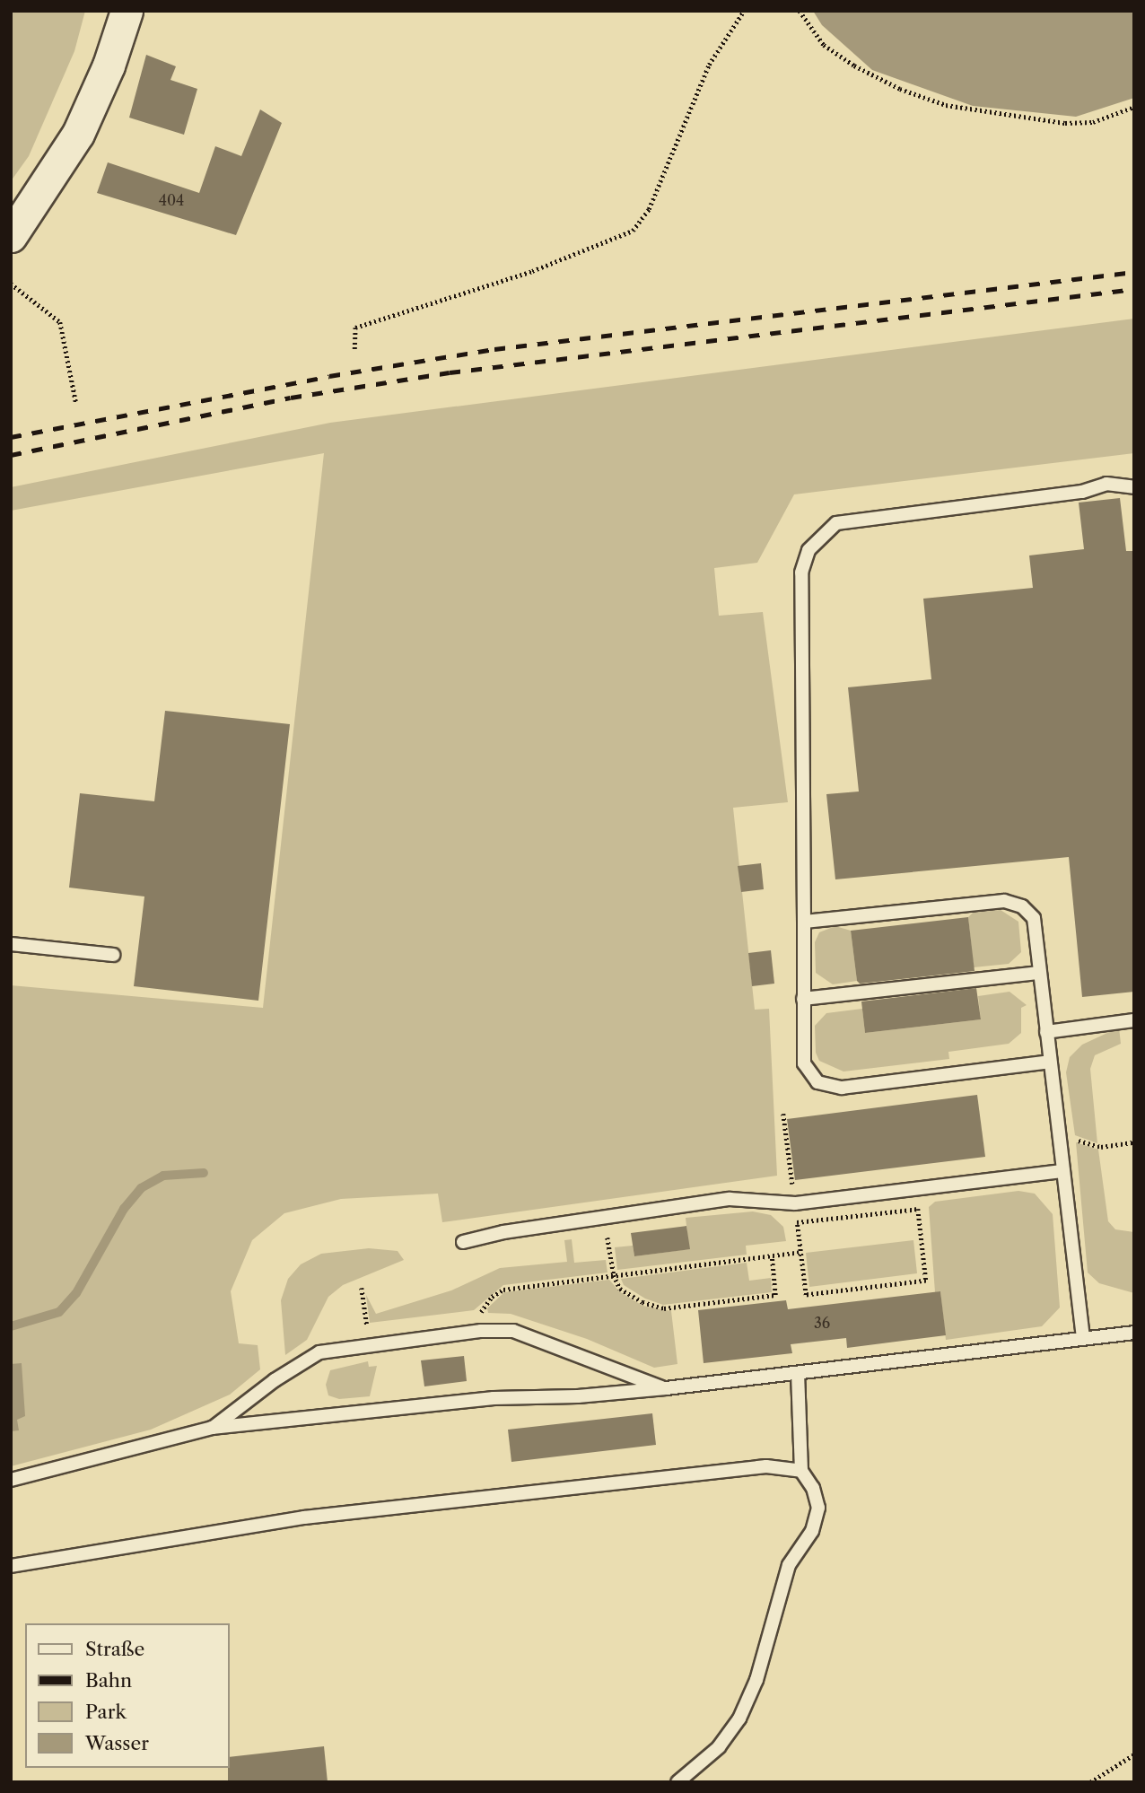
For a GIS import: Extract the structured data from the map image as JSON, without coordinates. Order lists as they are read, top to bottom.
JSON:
{
  "house_numbers": ["404", "36"],
  "legend": [
    "Straße",
    "Bahn",
    "Park",
    "Wasser"
  ]
}
